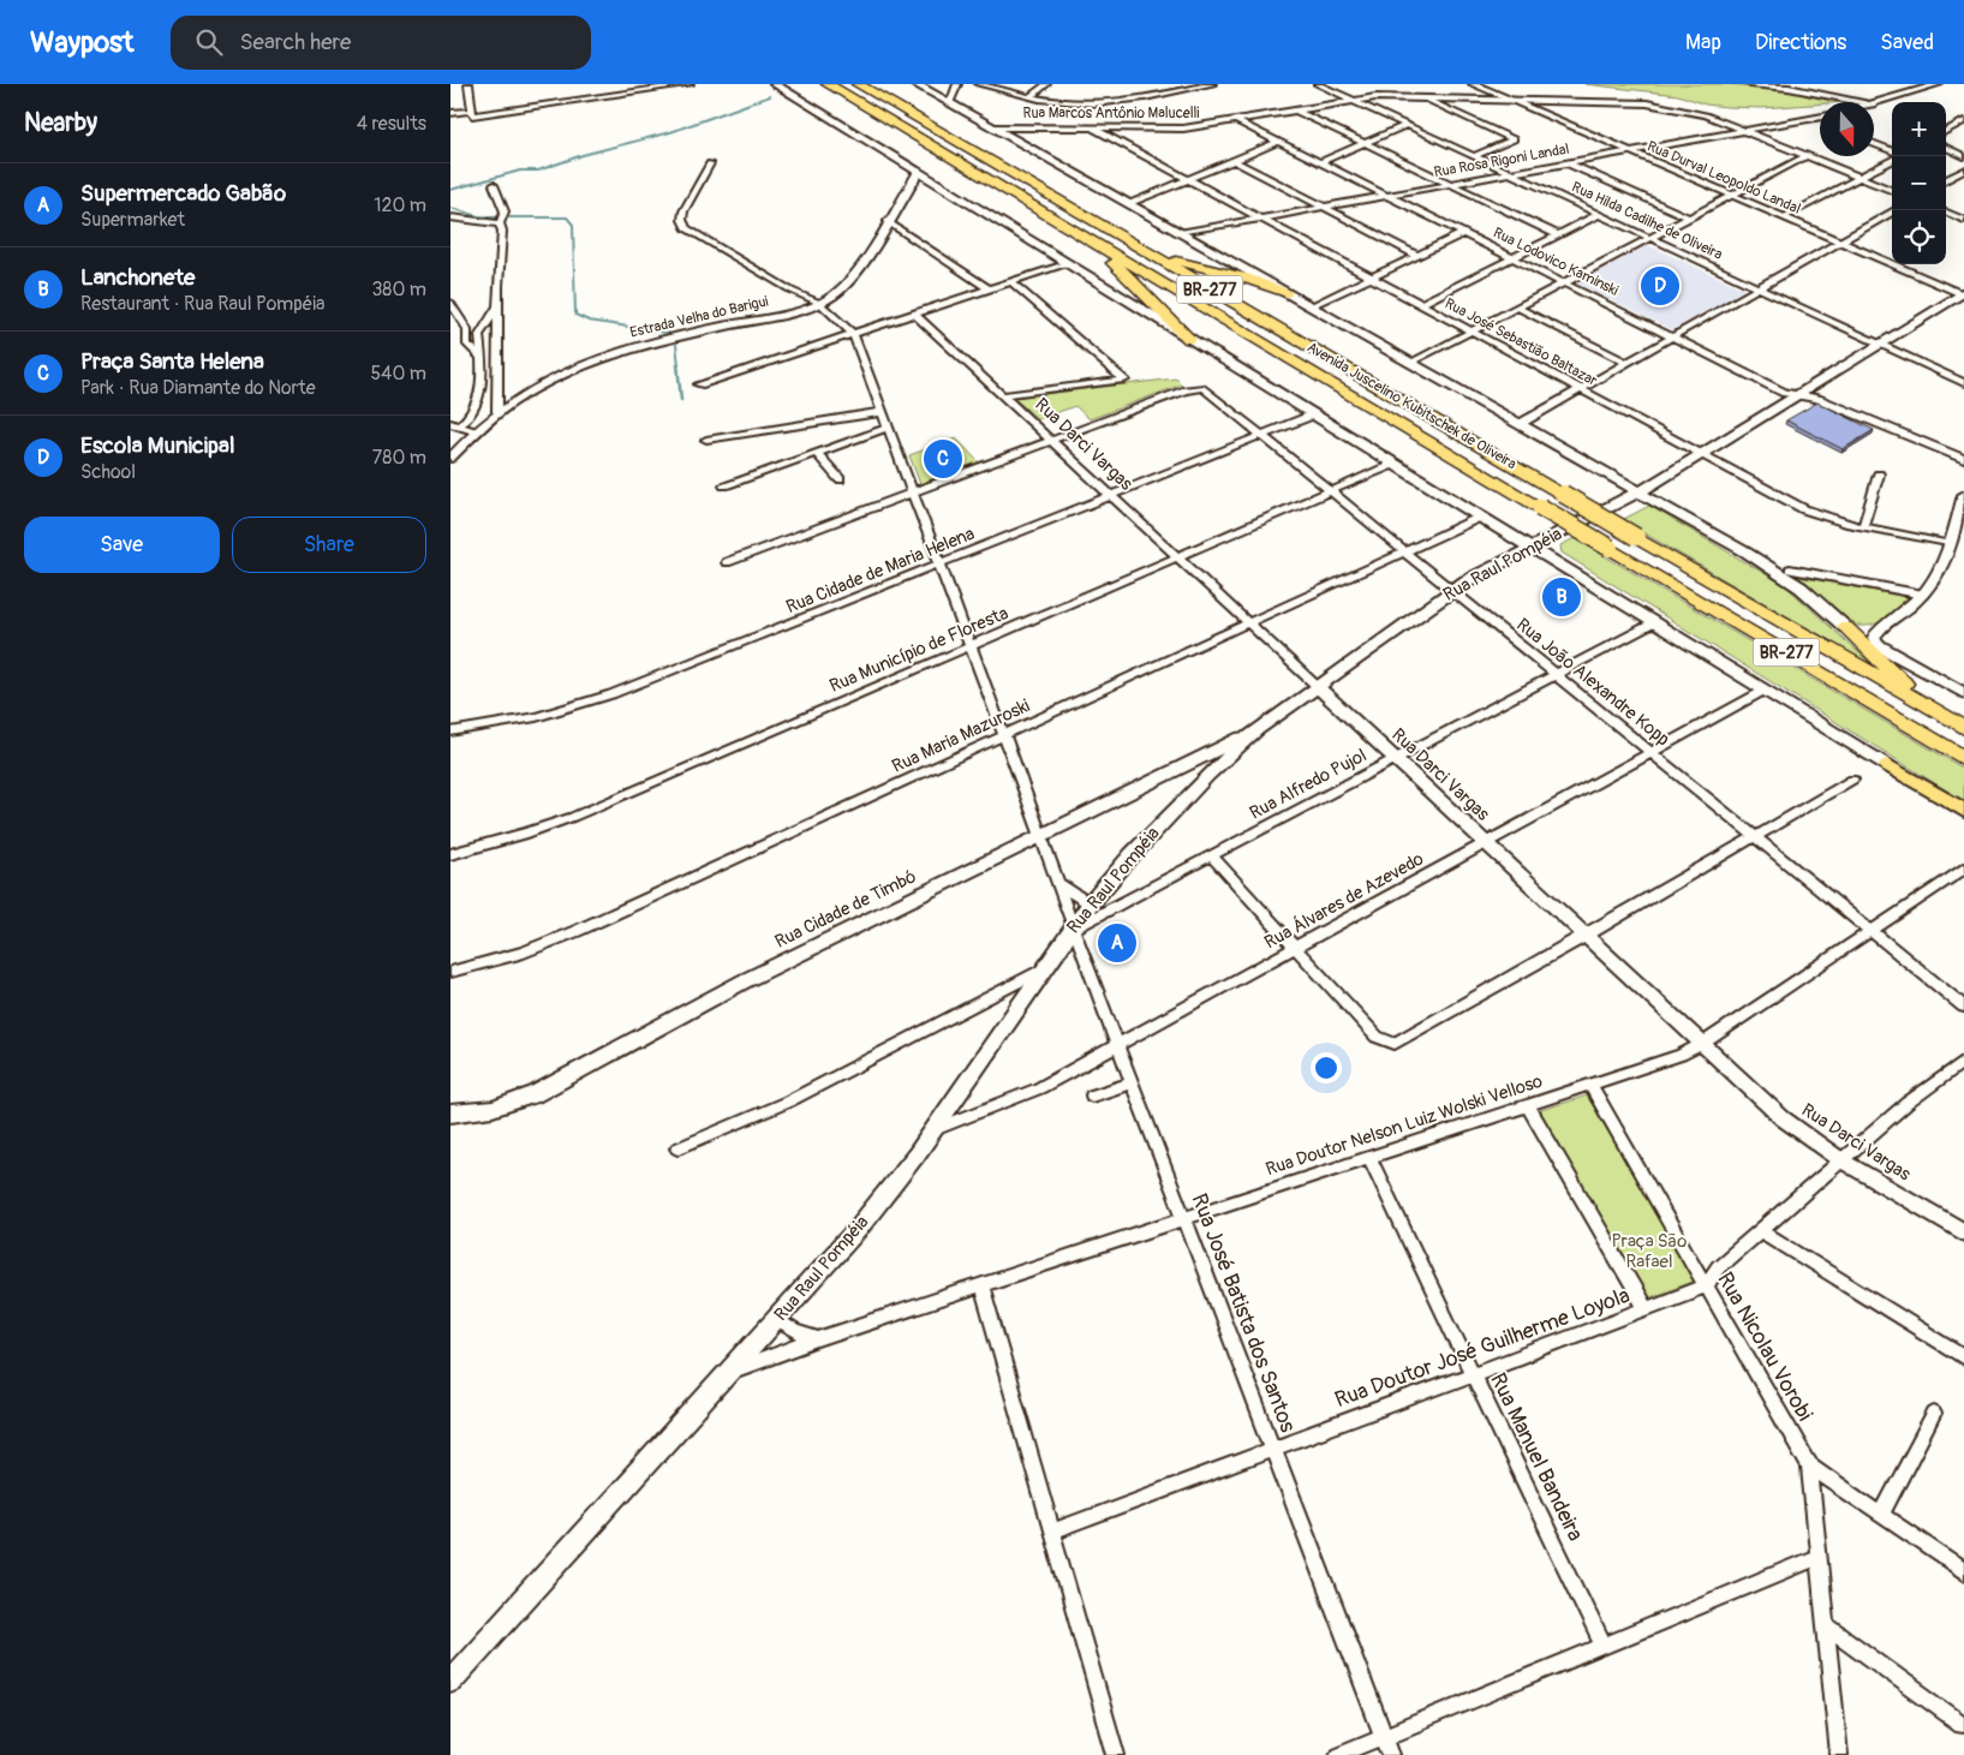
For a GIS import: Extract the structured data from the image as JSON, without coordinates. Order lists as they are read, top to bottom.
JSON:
{
  "streets": {
    "highway": ["BR-277", "Avenida Juscelino Kubitschek de Oliveira"],
    "main road": ["Rua Raul Pompéia", "Rua Cidade de Timbó"],
    "street": [
      "Rua Marcos Antônio Malucelli",
      "Rua Rosa Rigoni Landal",
      "Rua Durval Leopoldo Landal",
      "Rua Hilda Cadilhe de Oliveira",
      "Rua Lodovico Kaminski",
      "Estrada Velha do Barigui",
      "Rua José Sebastião Baltazar",
      "Rua Darci Vargas",
      "Rua Cidade de Maria Helena",
      "Rua Município de Floresta",
      "Rua João Alexandre Kopp",
      "Rua Maria Mazuroski",
      "Rua Alfredo Pujol",
      "Rua Álvares de Azevedo",
      "Rua Doutor Nelson Luiz Wolski Velloso",
      "Rua José Batista dos Santos",
      "Rua Nicolau Vorobi",
      "Rua Doutor José Guilherme Loyola",
      "Rua Manuel Bandeira"
    ]
  },
  "crossings": [
    ["Rua Marcos Antônio Malucelli", "Rua Rosa Rigoni Landal"],
    ["Rua Marcos Antônio Malucelli", "Rua Durval Leopoldo Landal"],
    ["Rua Marcos Antônio Malucelli", "Rua Hilda Cadilhe de Oliveira"],
    ["Rua Marcos Antônio Malucelli", "Rua Lodovico Kaminski"],
    ["Rua Marcos Antônio Malucelli", "Rua José Sebastião Baltazar"],
    ["Rua Rosa Rigoni Landal", "Rua Durval Leopoldo Landal"],
    ["Rua Rosa Rigoni Landal", "Rua Hilda Cadilhe de Oliveira"],
    ["Rua Rosa Rigoni Landal", "Rua Lodovico Kaminski"],
    ["Rua Rosa Rigoni Landal", "Rua José Sebastião Baltazar"],
    ["Rua Durval Leopoldo Landal", "Rua Raul Pompéia"],
    ["Rua Hilda Cadilhe de Oliveira", "Rua Raul Pompéia"],
    ["Rua Lodovico Kaminski", "Rua Raul Pompéia"],
    ["Estrada Velha do Barigui", "Rua José Batista dos Santos"],
    ["Rua José Sebastião Baltazar", "Rua Raul Pompéia"],
    ["Rua Darci Vargas", "Rua Raul Pompéia"],
    ["Rua Darci Vargas", "Rua Cidade de Maria Helena"],
    ["Rua Darci Vargas", "Rua Município de Floresta"],
    ["Rua Darci Vargas", "Rua João Alexandre Kopp"],
    ["Rua Darci Vargas", "Rua Maria Mazuroski"],
    ["Rua Darci Vargas", "Rua Alfredo Pujol"],
    ["Rua Darci Vargas", "Rua Álvares de Azevedo"],
    ["Rua Darci Vargas", "Rua Doutor Nelson Luiz Wolski Velloso"],
    ["Rua Raul Pompéia", "Rua João Alexandre Kopp"],
    ["Rua Raul Pompéia", "Rua Alfredo Pujol"],
    ["Rua Raul Pompéia", "Rua Álvares de Azevedo"],
    ["Rua Raul Pompéia", "Rua Cidade de Timbó"],
    ["Rua Raul Pompéia", "Rua Doutor Nelson Luiz Wolski Velloso"],
    ["Rua Raul Pompéia", "Rua José Batista dos Santos"],
    ["Rua Cidade de Maria Helena", "Rua João Alexandre Kopp"],
    ["Rua Cidade de Maria Helena", "Rua José Batista dos Santos"],
    ["Rua Município de Floresta", "Rua João Alexandre Kopp"],
    ["Rua Município de Floresta", "Rua José Batista dos Santos"],
    ["Rua João Alexandre Kopp", "Rua Maria Mazuroski"],
    ["Rua João Alexandre Kopp", "Rua Alfredo Pujol"],
    ["Rua João Alexandre Kopp", "Rua Álvares de Azevedo"],
    ["Rua João Alexandre Kopp", "Rua Doutor Nelson Luiz Wolski Velloso"],
    ["Rua Maria Mazuroski", "Rua José Batista dos Santos"],
    ["Rua Alfredo Pujol", "Rua José Batista dos Santos"],
    ["Rua Álvares de Azevedo", "Rua José Batista dos Santos"],
    ["Rua Cidade de Timbó", "Rua José Batista dos Santos"],
    ["Rua Doutor Nelson Luiz Wolski Velloso", "Rua José Batista dos Santos"],
    ["Rua Doutor Nelson Luiz Wolski Velloso", "Rua Nicolau Vorobi"],
    ["Rua Doutor Nelson Luiz Wolski Velloso", "Rua Manuel Bandeira"],
    ["Rua José Batista dos Santos", "Rua Doutor José Guilherme Loyola"],
    ["Rua Nicolau Vorobi", "Rua Doutor José Guilherme Loyola"],
    ["Rua Doutor José Guilherme Loyola", "Rua Manuel Bandeira"]
  ],
  "parks": ["Praça São Rafael"],
  "north": "bottom",
  "page": {
    "header": "Waypost",
    "search": "Search here",
    "nav": ["Map", "Directions", "Saved"],
    "heading": ["Nearby", "4 results"],
    "map_buttons": ["+", "−"],
    "list": [
      {
        "mark": "A",
        "name": "Supermercado Gabão",
        "note": "Supermarket",
        "value": "120 m"
      },
      {
        "mark": "B",
        "name": "Lanchonete",
        "note": "Restaurant · Rua Raul Pompéia",
        "value": "380 m"
      },
      {
        "mark": "C",
        "name": "Praça Santa Helena",
        "note": "Park · Rua Diamante do Norte",
        "value": "540 m"
      },
      {
        "mark": "D",
        "name": "Escola Municipal",
        "note": "School",
        "value": "780 m"
      }
    ],
    "pins": [
      "D",
      "C",
      "B",
      "A"
    ],
    "buttons": ["Save", "Share"]
  }
}
